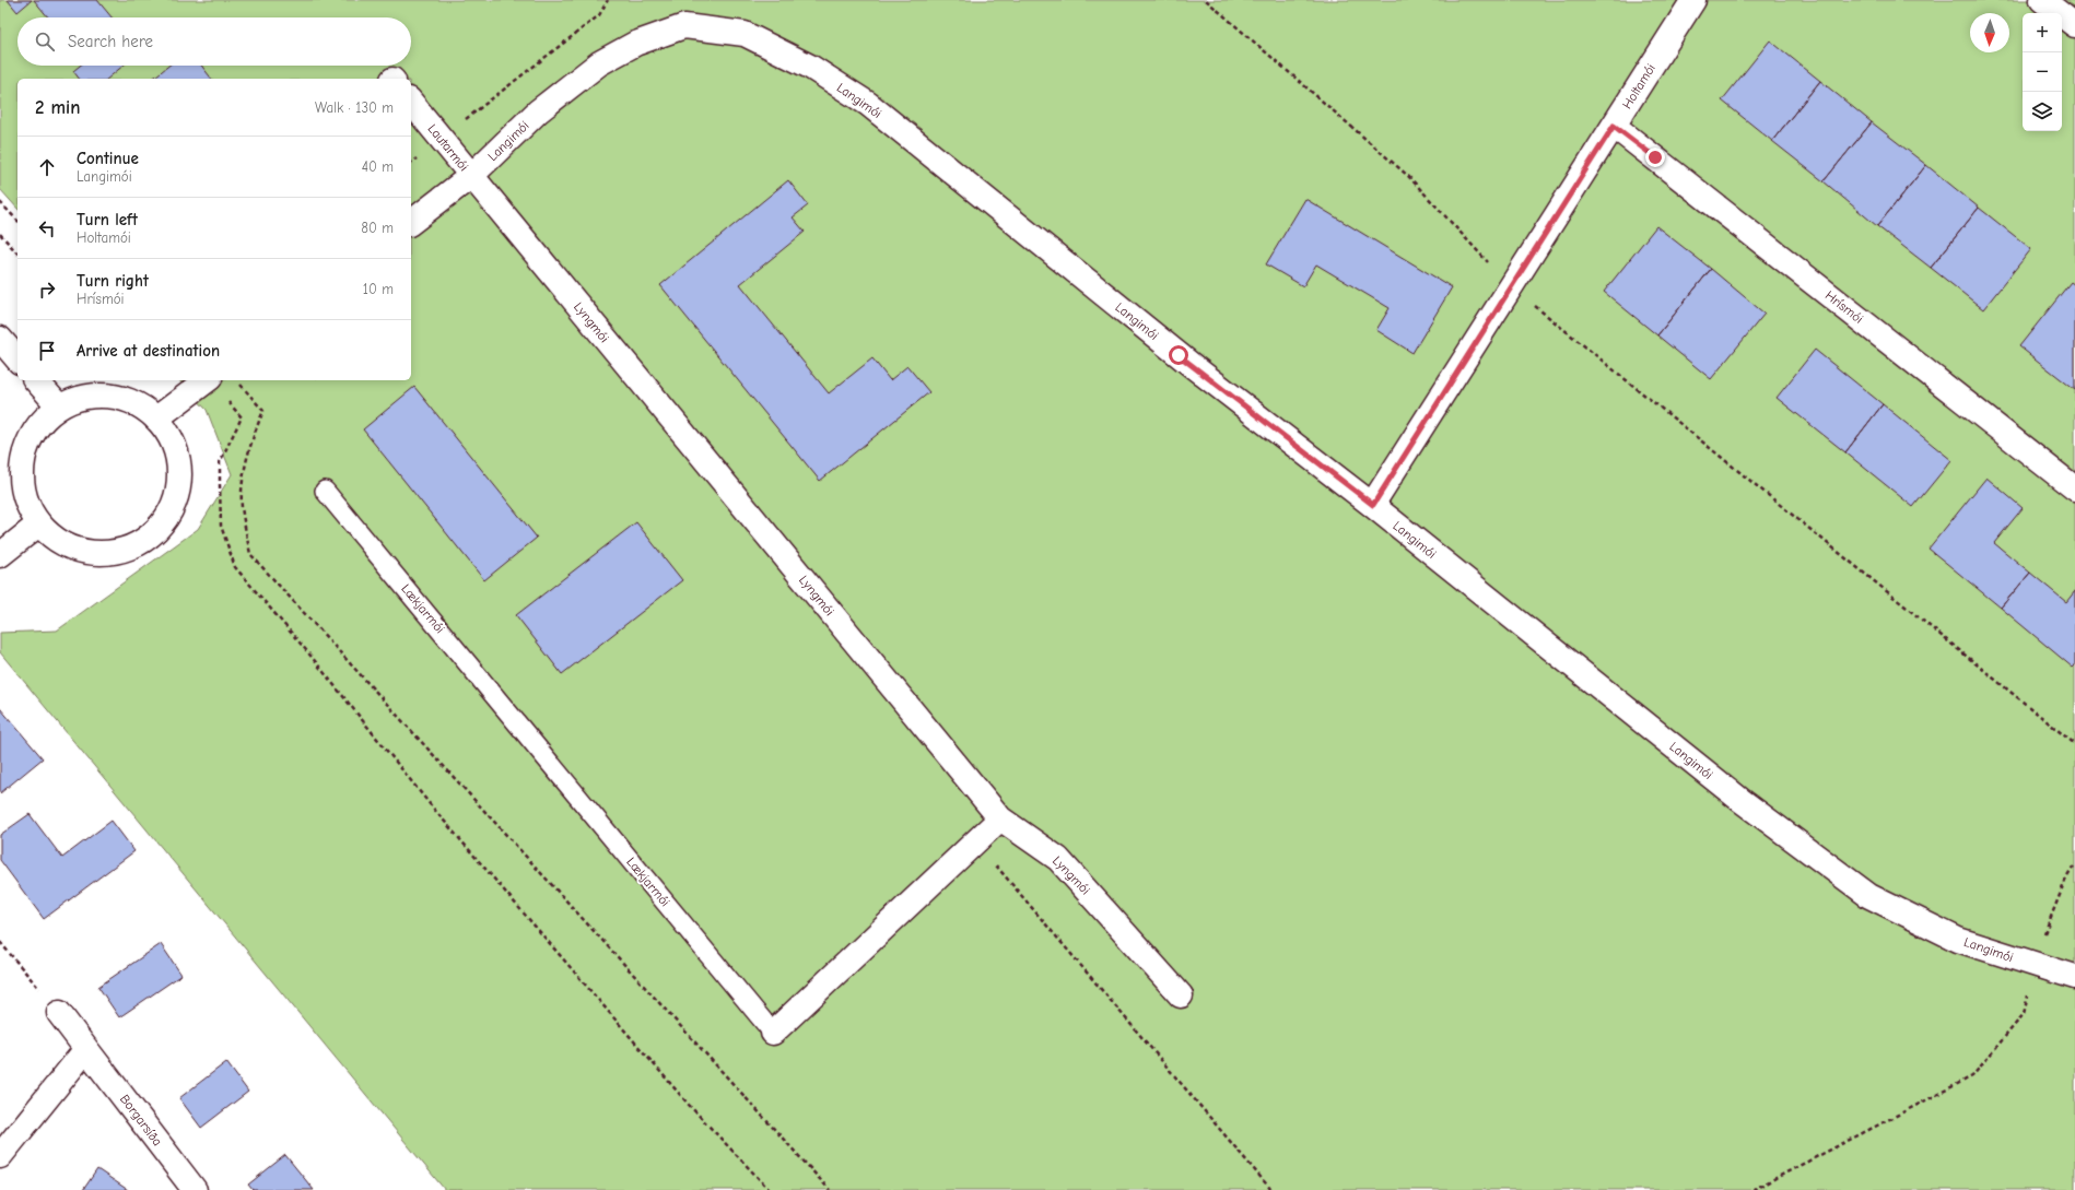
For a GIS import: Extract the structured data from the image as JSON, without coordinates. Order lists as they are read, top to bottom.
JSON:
{
  "streets": {
    "street": [
      "Holtamói",
      "Langimói",
      "Lautarmói",
      "Hrísmói",
      "Lyngmói",
      "Lækjarmói",
      "Borgarsíða"
    ]
  },
  "crossings": [
    ["Holtamói", "Langimói"],
    ["Holtamói", "Hrísmói"],
    ["Langimói", "Lautarmói"],
    ["Langimói", "Lyngmói"],
    ["Lautarmói", "Lyngmói"],
    ["Lyngmói", "Lækjarmói"]
  ],
  "north": "bottom",
  "page": {
    "map_buttons": ["+", "−"],
    "search": "Search here",
    "heading": ["2 min", "Walk · 130 m"],
    "list": [
      ["Continue", "Langimói", "40 m"],
      ["Turn left", "Holtamói", "80 m"],
      ["Turn right", "Hrísmói", "10 m"],
      "Arrive at destination"
    ]
  }
}
